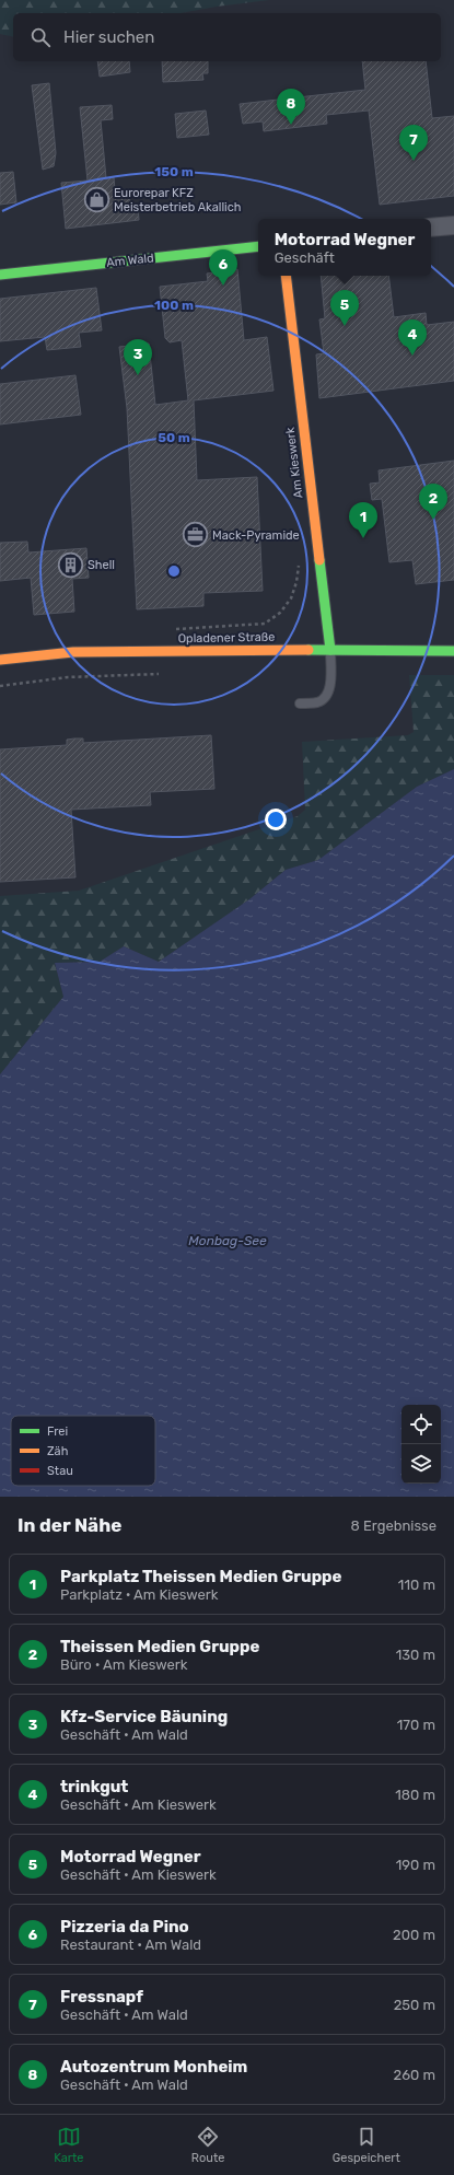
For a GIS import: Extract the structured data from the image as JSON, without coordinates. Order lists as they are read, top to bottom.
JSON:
{
  "streets": {
    "street": ["Am Wald", "Am Kieswerk", "Opladener Straße"]
  },
  "crossings": [
    ["Am Kieswerk", "Opladener Straße"]
  ],
  "water": ["Monbag-See"],
  "places": {
    "shop": ["Eurorepar KFZ Meisterbetrieb Akallich"],
    "office": ["Mack-Pyramide"],
    "building": ["Shell"]
  },
  "legend": ["Frei", "Zäh", "Stau"],
  "page": {
    "search": "Hier suchen",
    "pins": [
      "8",
      "7",
      "6",
      "5",
      "4",
      "3",
      "2",
      "1"
    ],
    "popup": ["Motorrad Wegner", "Geschäft"],
    "heading": ["In der Nähe", "8 Ergebnisse"],
    "list": [
      {
        "mark": "1",
        "name": "Parkplatz Theissen Medien Gruppe",
        "note": "Parkplatz · Am Kieswerk",
        "value": "110 m"
      },
      {
        "mark": "2",
        "name": "Theissen Medien Gruppe",
        "note": "Büro · Am Kieswerk",
        "value": "130 m"
      },
      {
        "mark": "3",
        "name": "Kfz-Service Bäuning",
        "note": "Geschäft · Am Wald",
        "value": "170 m"
      },
      {
        "mark": "4",
        "name": "trinkgut",
        "note": "Geschäft · Am Kieswerk",
        "value": "180 m"
      },
      {
        "mark": "5",
        "name": "Motorrad Wegner",
        "note": "Geschäft · Am Kieswerk",
        "value": "190 m"
      },
      {
        "mark": "6",
        "name": "Pizzeria da Pino",
        "note": "Restaurant · Am Wald",
        "value": "200 m"
      },
      {
        "mark": "7",
        "name": "Fressnapf",
        "note": "Geschäft · Am Wald",
        "value": "250 m"
      },
      {
        "mark": "8",
        "name": "Autozentrum Monheim",
        "note": "Geschäft · Am Wald",
        "value": "260 m"
      }
    ],
    "nav": ["Karte", "Route", "Gespeichert"]
  },
  "rings": ["150 m", "100 m", "50 m"]
}
